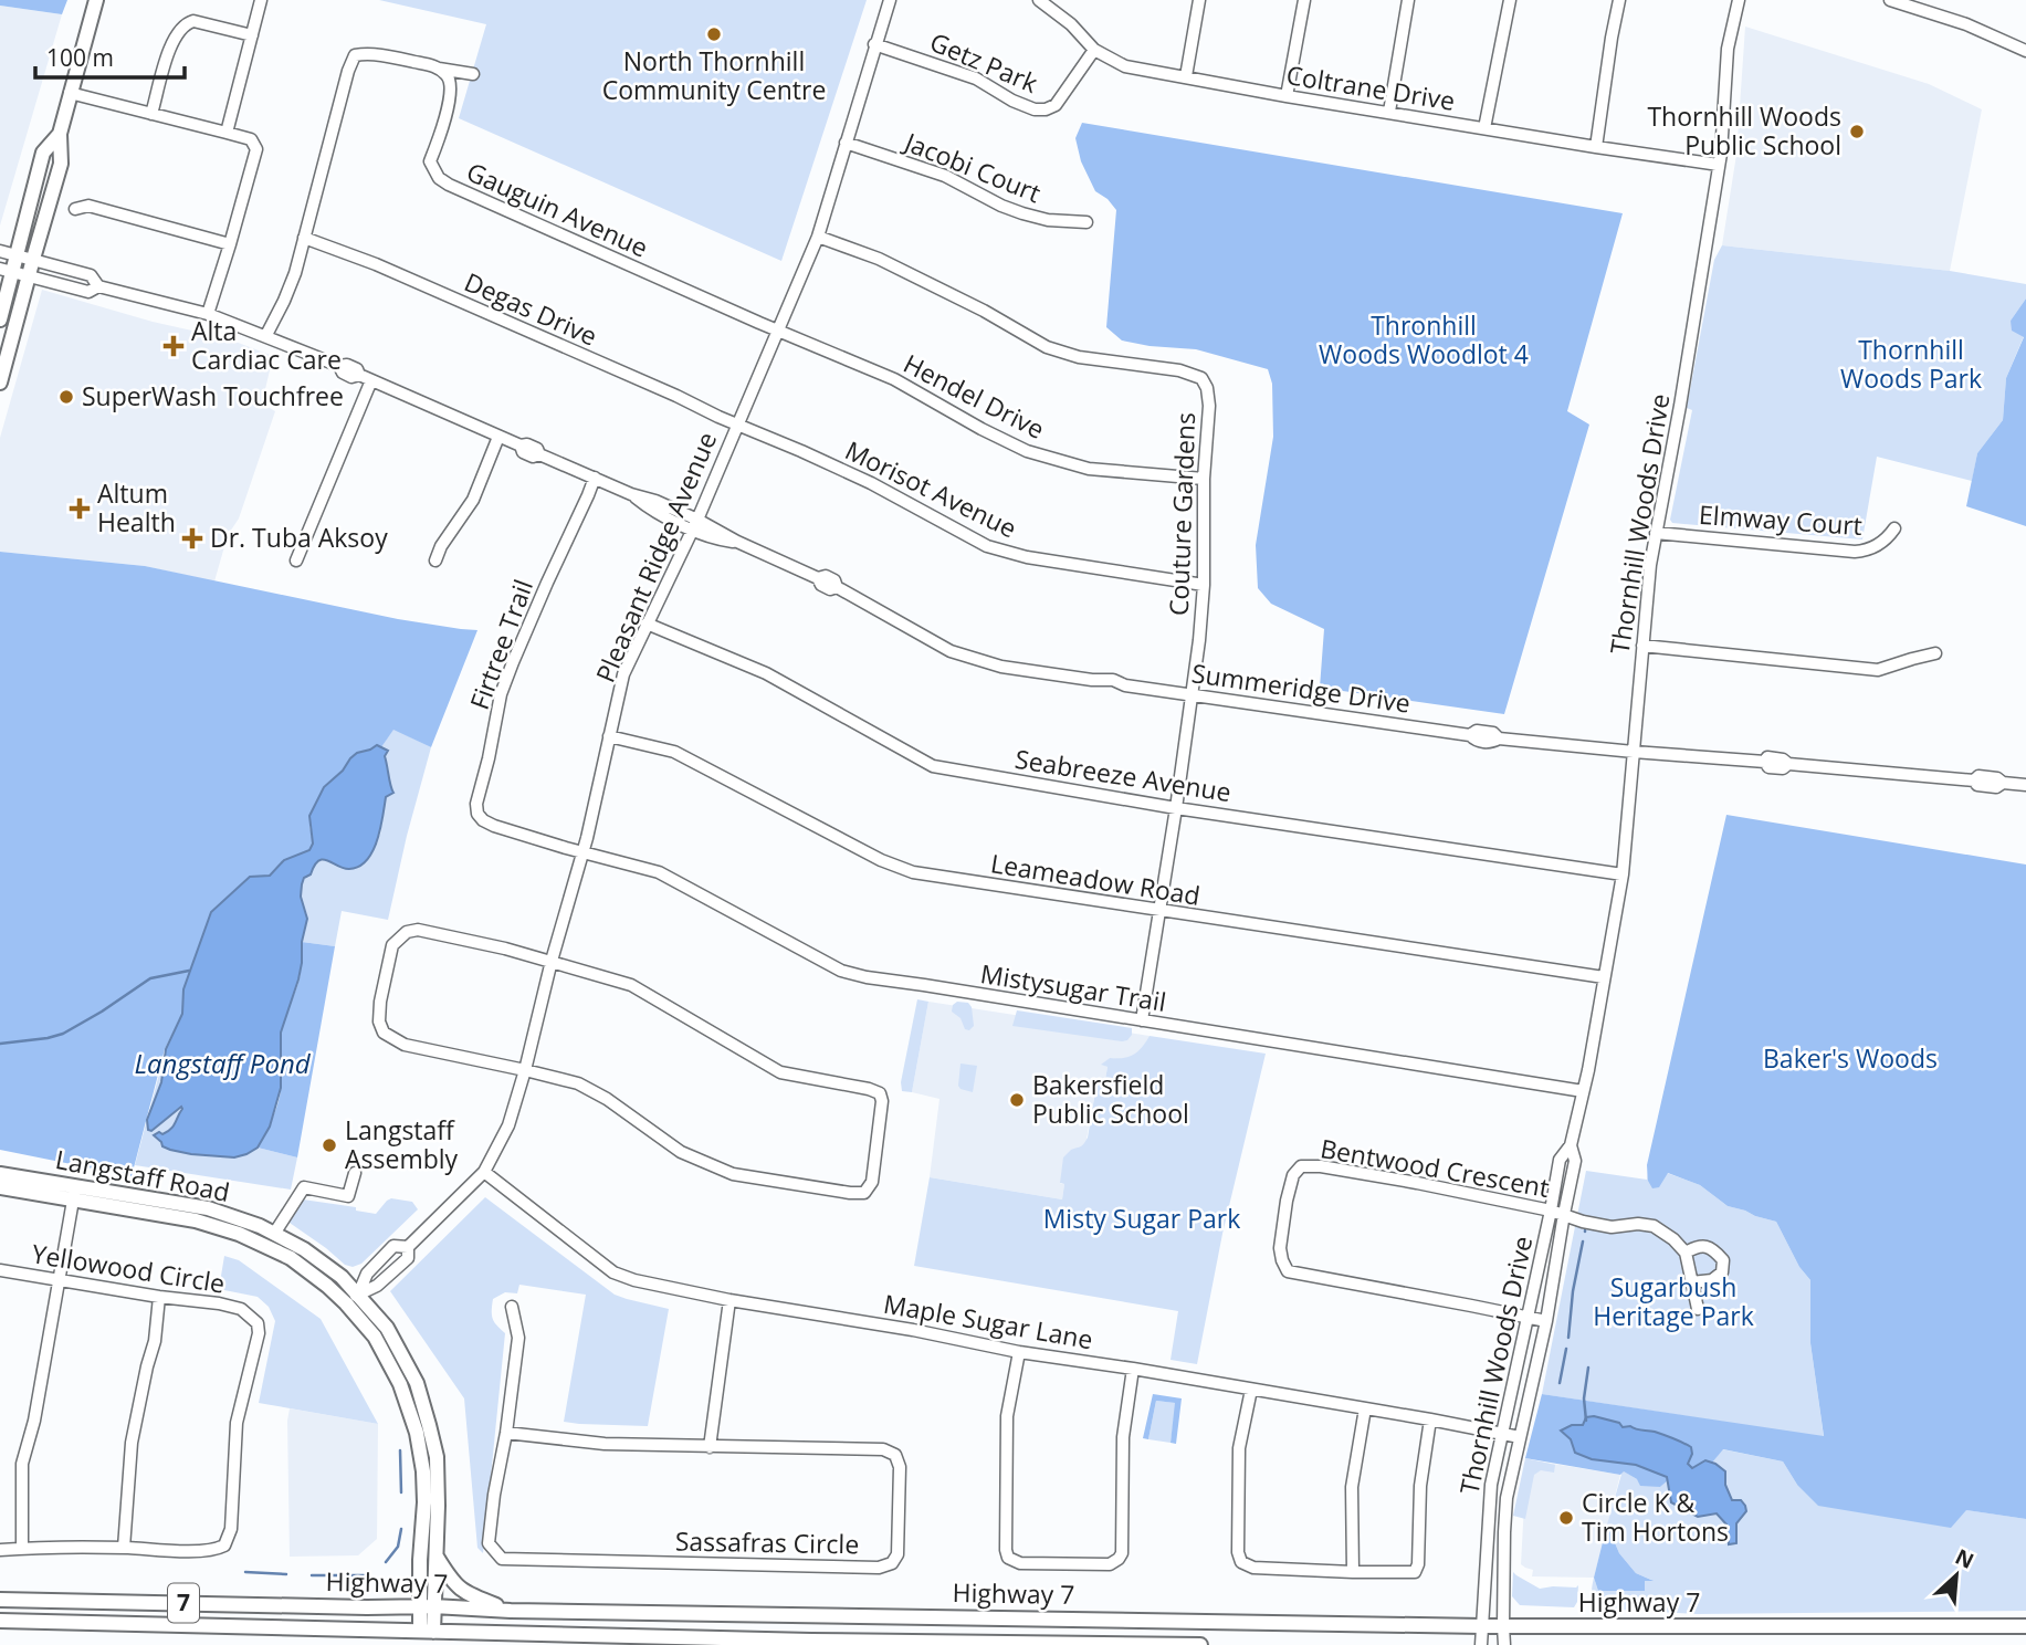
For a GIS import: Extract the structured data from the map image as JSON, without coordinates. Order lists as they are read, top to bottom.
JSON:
{
  "streets": {
    "main road": ["Langstaff Road", "Highway 7", "7"],
    "street": [
      "Getz Park",
      "Coltrane Drive",
      "Jacobi Court",
      "Gauguin Avenue",
      "Degas Drive",
      "Hendel Drive",
      "Morisot Avenue",
      "Couture Gardens",
      "Elmway Court",
      "Thornhill Woods Drive",
      "Pleasant Ridge Avenue",
      "Firtree Trail",
      "Summeridge Drive",
      "Seabreeze Avenue",
      "Leameadow Road",
      "Mistysugar Trail",
      "Bentwood Crescent",
      "Yellowood Circle",
      "Maple Sugar Lane",
      "Sassafras Circle"
    ]
  },
  "crossings": [
    ["Getz Park", "Coltrane Drive"],
    ["Getz Park", "Pleasant Ridge Avenue"],
    ["Coltrane Drive", "Thornhill Woods Drive"],
    ["Jacobi Court", "Pleasant Ridge Avenue"],
    ["Gauguin Avenue", "Hendel Drive"],
    ["Gauguin Avenue", "Pleasant Ridge Avenue"],
    ["Degas Drive", "Morisot Avenue"],
    ["Degas Drive", "Pleasant Ridge Avenue"],
    ["Hendel Drive", "Couture Gardens"],
    ["Hendel Drive", "Pleasant Ridge Avenue"],
    ["Morisot Avenue", "Couture Gardens"],
    ["Morisot Avenue", "Pleasant Ridge Avenue"],
    ["Couture Gardens", "Pleasant Ridge Avenue"],
    ["Couture Gardens", "Summeridge Drive"],
    ["Couture Gardens", "Seabreeze Avenue"],
    ["Couture Gardens", "Leameadow Road"],
    ["Couture Gardens", "Mistysugar Trail"],
    ["Elmway Court", "Thornhill Woods Drive"],
    ["Thornhill Woods Drive", "Summeridge Drive"],
    ["Thornhill Woods Drive", "Seabreeze Avenue"],
    ["Thornhill Woods Drive", "Leameadow Road"],
    ["Thornhill Woods Drive", "Mistysugar Trail"],
    ["Thornhill Woods Drive", "Bentwood Crescent"],
    ["Thornhill Woods Drive", "Maple Sugar Lane"],
    ["Thornhill Woods Drive", "Highway 7"],
    ["Pleasant Ridge Avenue", "Firtree Trail"],
    ["Pleasant Ridge Avenue", "Summeridge Drive"],
    ["Pleasant Ridge Avenue", "Seabreeze Avenue"],
    ["Pleasant Ridge Avenue", "Leameadow Road"],
    ["Pleasant Ridge Avenue", "Mistysugar Trail"],
    ["Pleasant Ridge Avenue", "Langstaff Road"],
    ["Pleasant Ridge Avenue", "Maple Sugar Lane"],
    ["Firtree Trail", "Summeridge Drive"],
    ["Firtree Trail", "Mistysugar Trail"],
    ["Langstaff Road", "Highway 7"]
  ],
  "water": ["Langstaff Pond"],
  "parks": [
    "Thronhill Woods Woodlot 4",
    "Thornhill Woods Park",
    "Baker's Woods",
    "Misty Sugar Park",
    "Sugarbush Heritage Park"
  ],
  "places": {
    "other": [
      "North Thornhill Community Centre",
      "Thornhill Woods Public School",
      "SuperWash Touchfree",
      "Bakersfield Public School",
      "Langstaff Assembly",
      "Circle K & Tim Hortons"
    ],
    "health": ["Alta Cardiac Care", "Altum Health", "Dr. Tuba Aksoy"]
  },
  "scale_bar": "100 m",
  "north": "top right"
}
